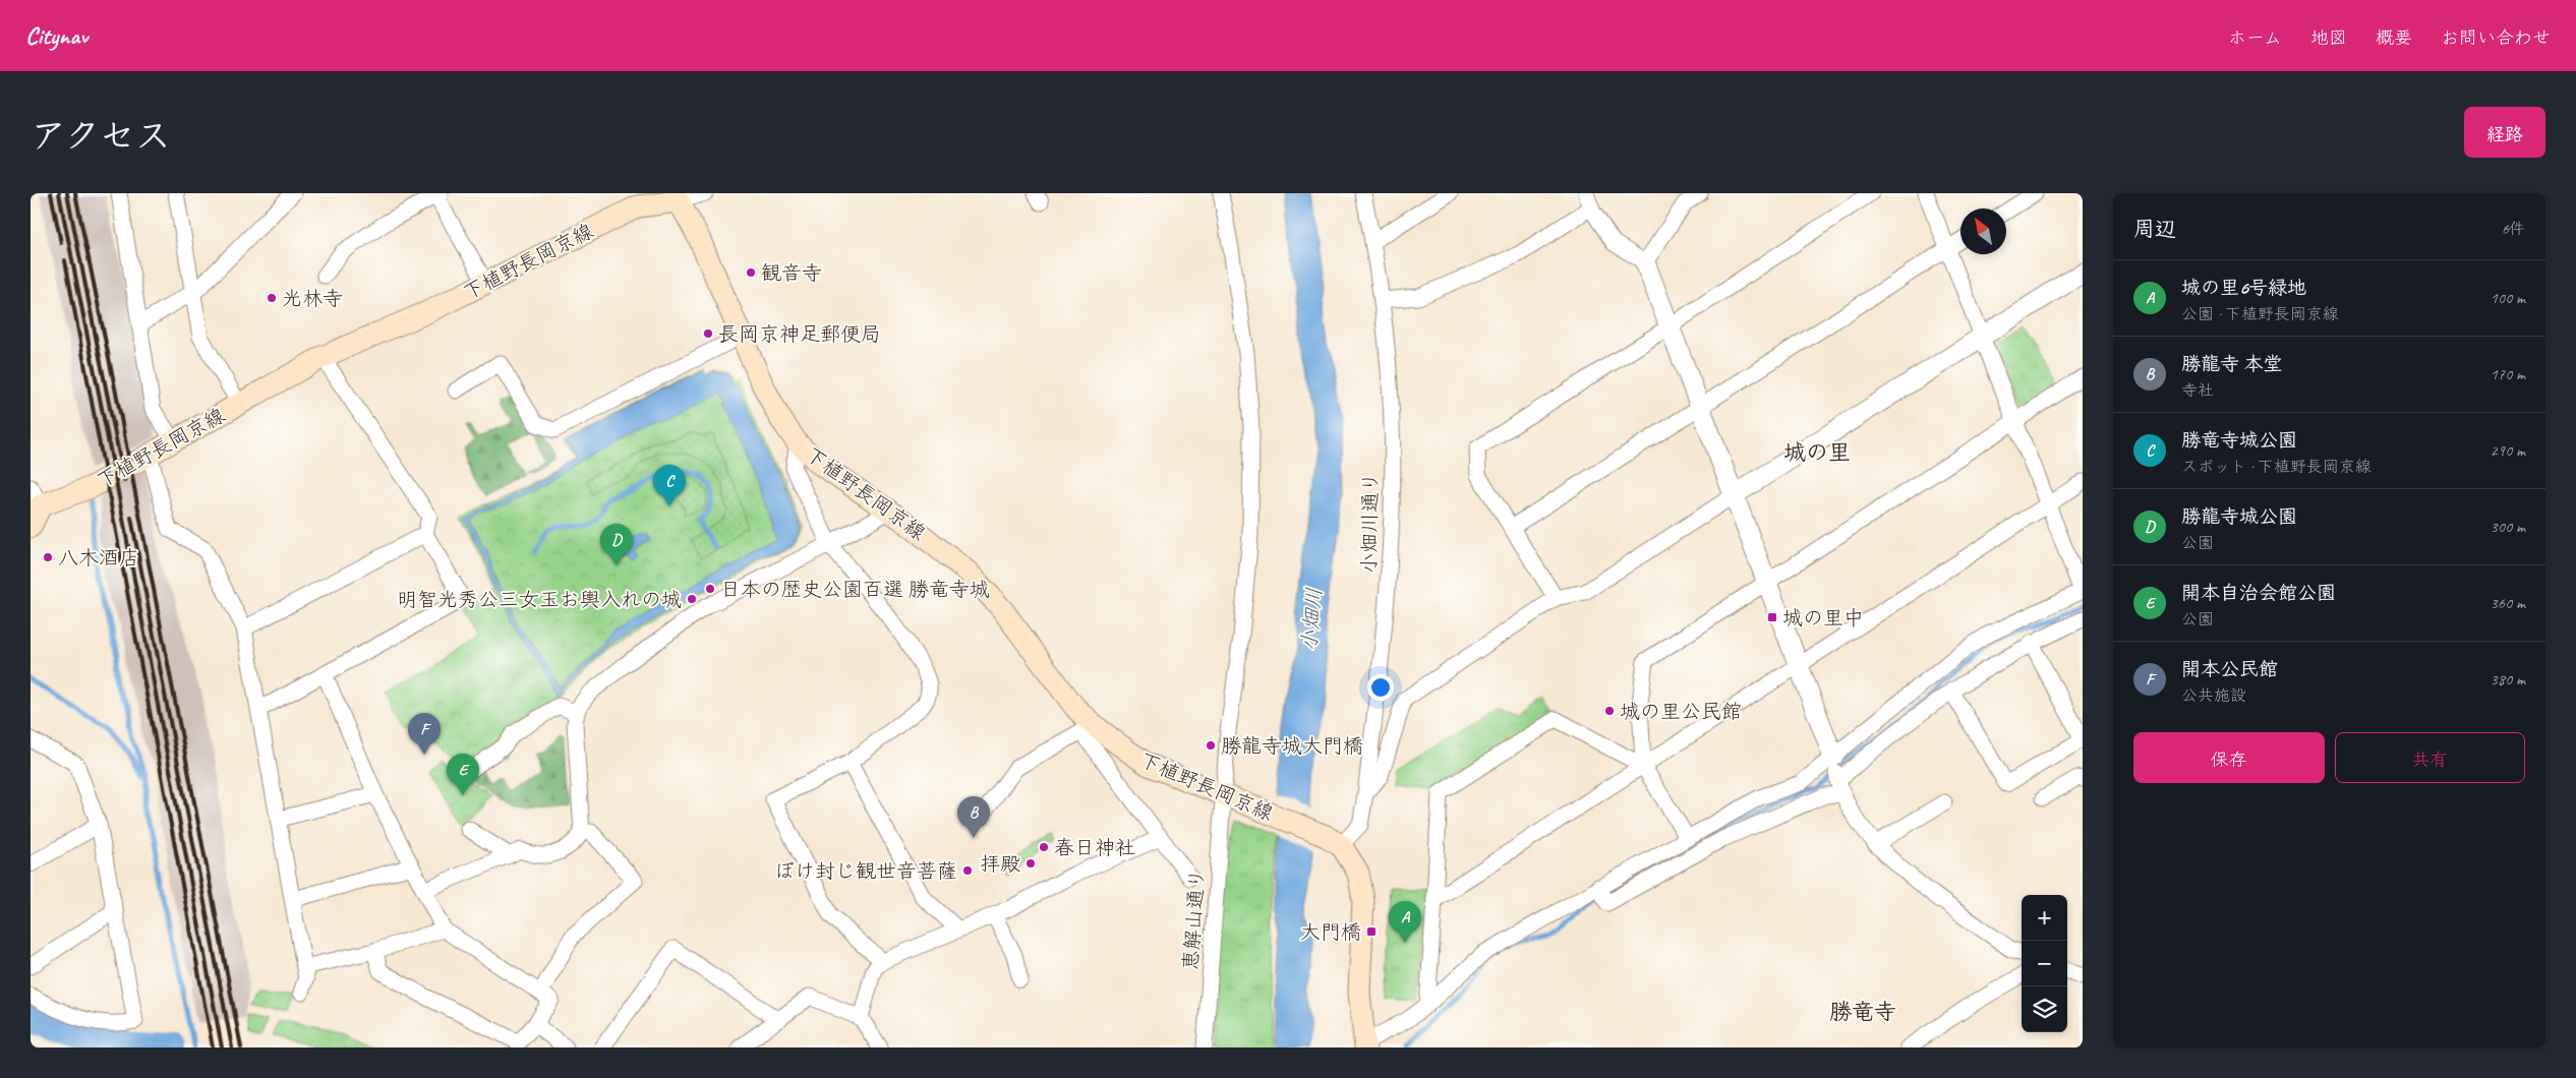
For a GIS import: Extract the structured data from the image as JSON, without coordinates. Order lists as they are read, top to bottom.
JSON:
{
  "streets": {
    "main road": ["下植野長岡京線"],
    "street": ["小畑川通り", "恵解山通り"]
  },
  "crossings": [
    ["下植野長岡京線", "小畑川通り"],
    ["下植野長岡京線", "恵解山通り"]
  ],
  "districts": ["城の里", "勝竜寺"],
  "water": ["小畑川"],
  "places": {
    "other": [
      "観音寺",
      "光林寺",
      "長岡京神足郵便局",
      "八木酒店",
      "日本の歴史公園百選 勝竜寺城",
      "明智光秀公三女玉お輿入れの城",
      "城の里公民館",
      "勝龍寺城大門橋",
      "春日神社",
      "拝殿",
      "ぼけ封じ観世音菩薩"
    ],
    "transit": ["城の里中", "大門橋"]
  },
  "north": "top left",
  "page": {
    "header": "Citynav",
    "nav": [
      "ホーム",
      "地図",
      "概要",
      "お問い合わせ"
    ],
    "title": "アクセス",
    "buttons": [
      "経路",
      ["保存", "共有"]
    ],
    "heading": ["周辺", "6件"],
    "list": [
      {
        "mark": "A",
        "name": "城の里6号緑地",
        "note": "公園 · 下植野長岡京線",
        "value": "100 m"
      },
      {
        "mark": "B",
        "name": "勝龍寺 本堂",
        "note": "寺社",
        "value": "170 m"
      },
      {
        "mark": "C",
        "name": "勝竜寺城公園",
        "note": "スポット · 下植野長岡京線",
        "value": "290 m"
      },
      {
        "mark": "D",
        "name": "勝龍寺城公園",
        "note": "公園",
        "value": "300 m"
      },
      {
        "mark": "E",
        "name": "開本自治会館公園",
        "note": "公園",
        "value": "360 m"
      },
      {
        "mark": "F",
        "name": "開本公民館",
        "note": "公共施設",
        "value": "380 m"
      }
    ],
    "pins": [
      "C",
      "D",
      "F",
      "E",
      "B",
      "A"
    ],
    "map_buttons": ["+", "−"]
  }
}
